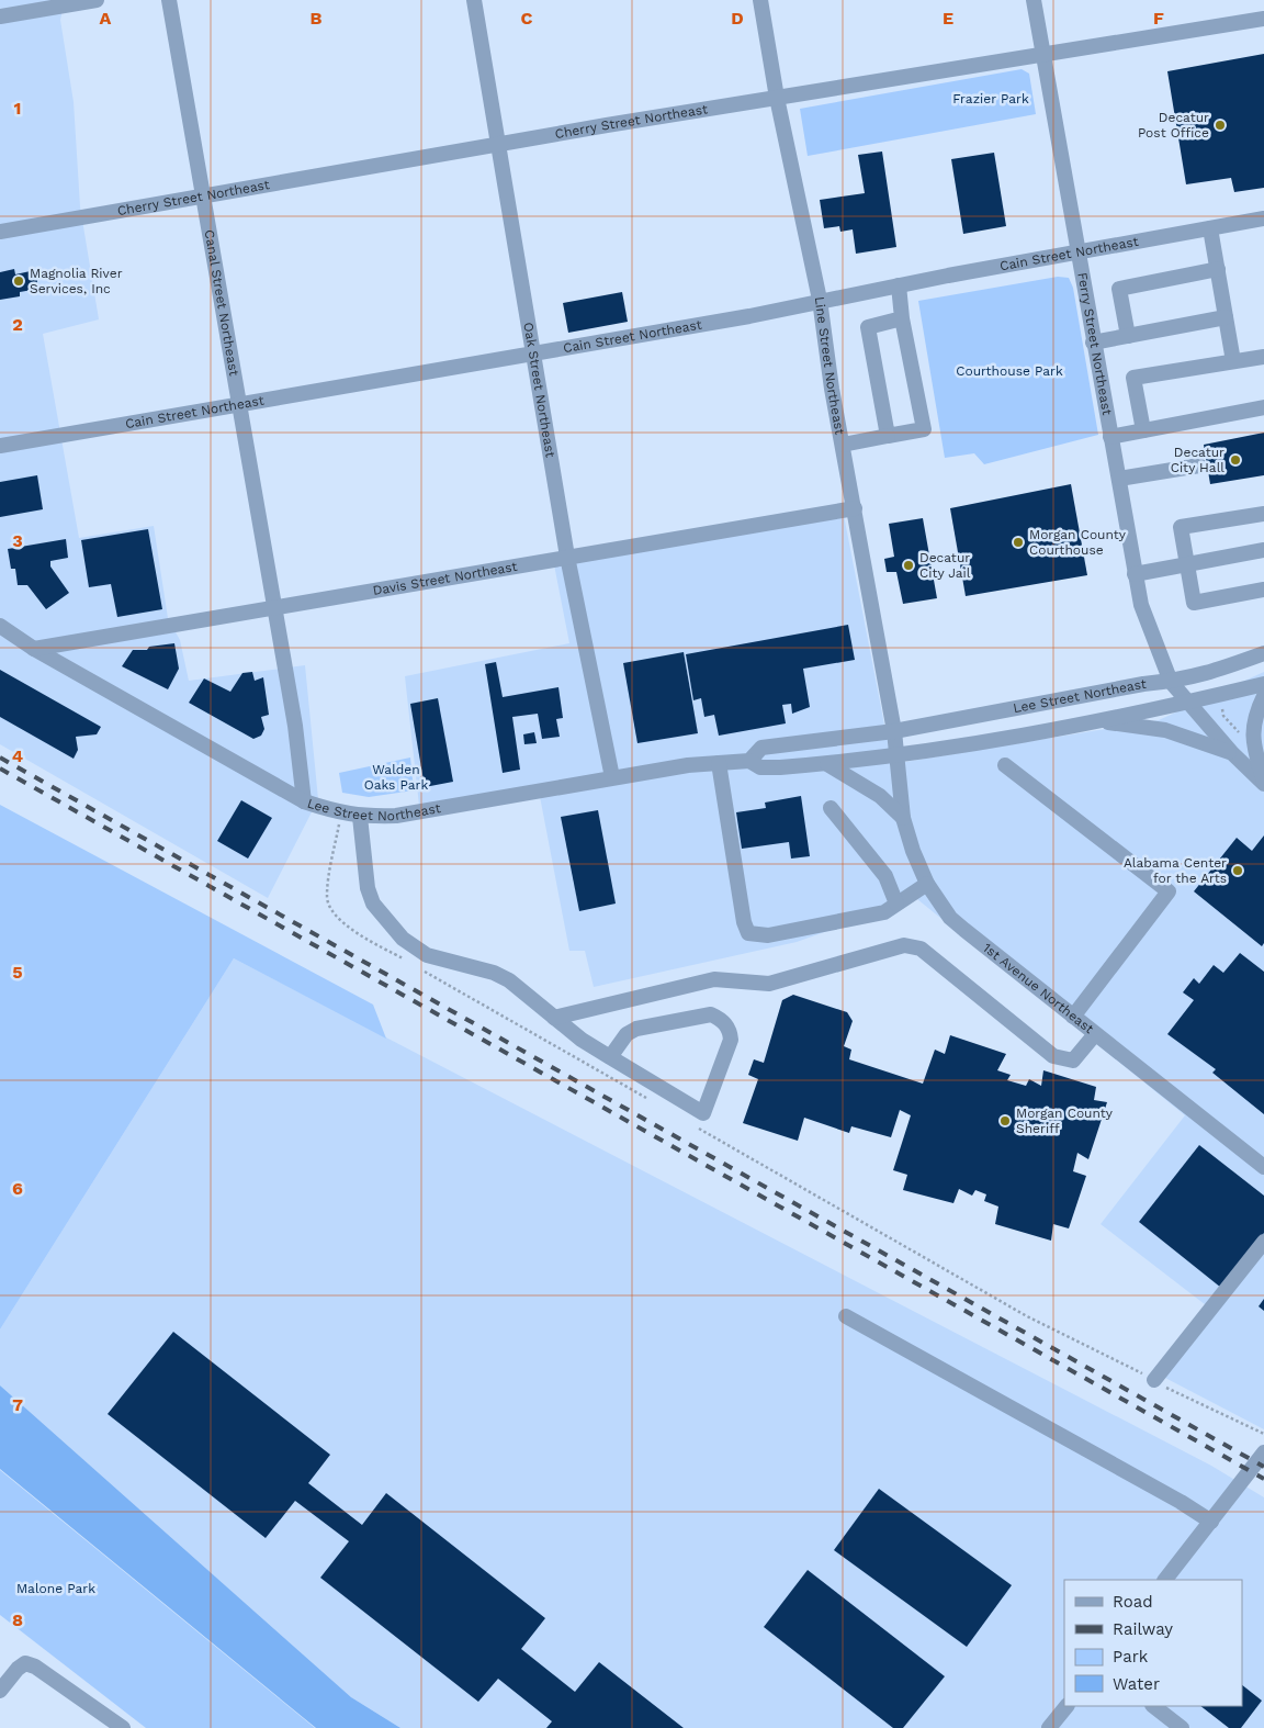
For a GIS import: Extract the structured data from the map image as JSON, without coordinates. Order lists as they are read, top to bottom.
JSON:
{
  "streets": {
    "street": [
      "Cherry Street Northeast",
      "Cain Street Northeast",
      "Canal Street Northeast",
      "Ferry Street Northeast",
      "Line Street Northeast",
      "Oak Street Northeast",
      "Davis Street Northeast",
      "Lee Street Northeast",
      "1st Avenue Northeast"
    ]
  },
  "crossings": [
    ["Cherry Street Northeast", "Canal Street Northeast"],
    ["Cherry Street Northeast", "Ferry Street Northeast"],
    ["Cherry Street Northeast", "Line Street Northeast"],
    ["Cherry Street Northeast", "Oak Street Northeast"],
    ["Cain Street Northeast", "Canal Street Northeast"],
    ["Cain Street Northeast", "Ferry Street Northeast"],
    ["Cain Street Northeast", "Line Street Northeast"],
    ["Cain Street Northeast", "Oak Street Northeast"],
    ["Canal Street Northeast", "Davis Street Northeast"],
    ["Canal Street Northeast", "Lee Street Northeast"],
    ["Ferry Street Northeast", "Lee Street Northeast"],
    ["Line Street Northeast", "Davis Street Northeast"],
    ["Line Street Northeast", "Lee Street Northeast"],
    ["Oak Street Northeast", "Davis Street Northeast"],
    ["Oak Street Northeast", "Lee Street Northeast"],
    ["Davis Street Northeast", "Lee Street Northeast"],
    ["Lee Street Northeast", "1st Avenue Northeast"]
  ],
  "parks": [
    "Frazier Park",
    "Courthouse Park",
    "Walden Oaks Park",
    "Malone Park"
  ],
  "places": [
    "Decatur Post Office",
    "Magnolia River Services, Inc",
    "Decatur City Hall",
    "Morgan County Courthouse",
    "Decatur City Jail",
    "Alabama Center for the Arts",
    "Morgan County Sheriff"
  ],
  "legend": [
    "Road",
    "Railway",
    "Park",
    "Water"
  ],
  "grid": {
    "columns": [
      "A",
      "B",
      "C",
      "D",
      "E",
      "F"
    ],
    "rows": [
      "1",
      "2",
      "3",
      "4",
      "5",
      "6",
      "7",
      "8"
    ]
  }
}
